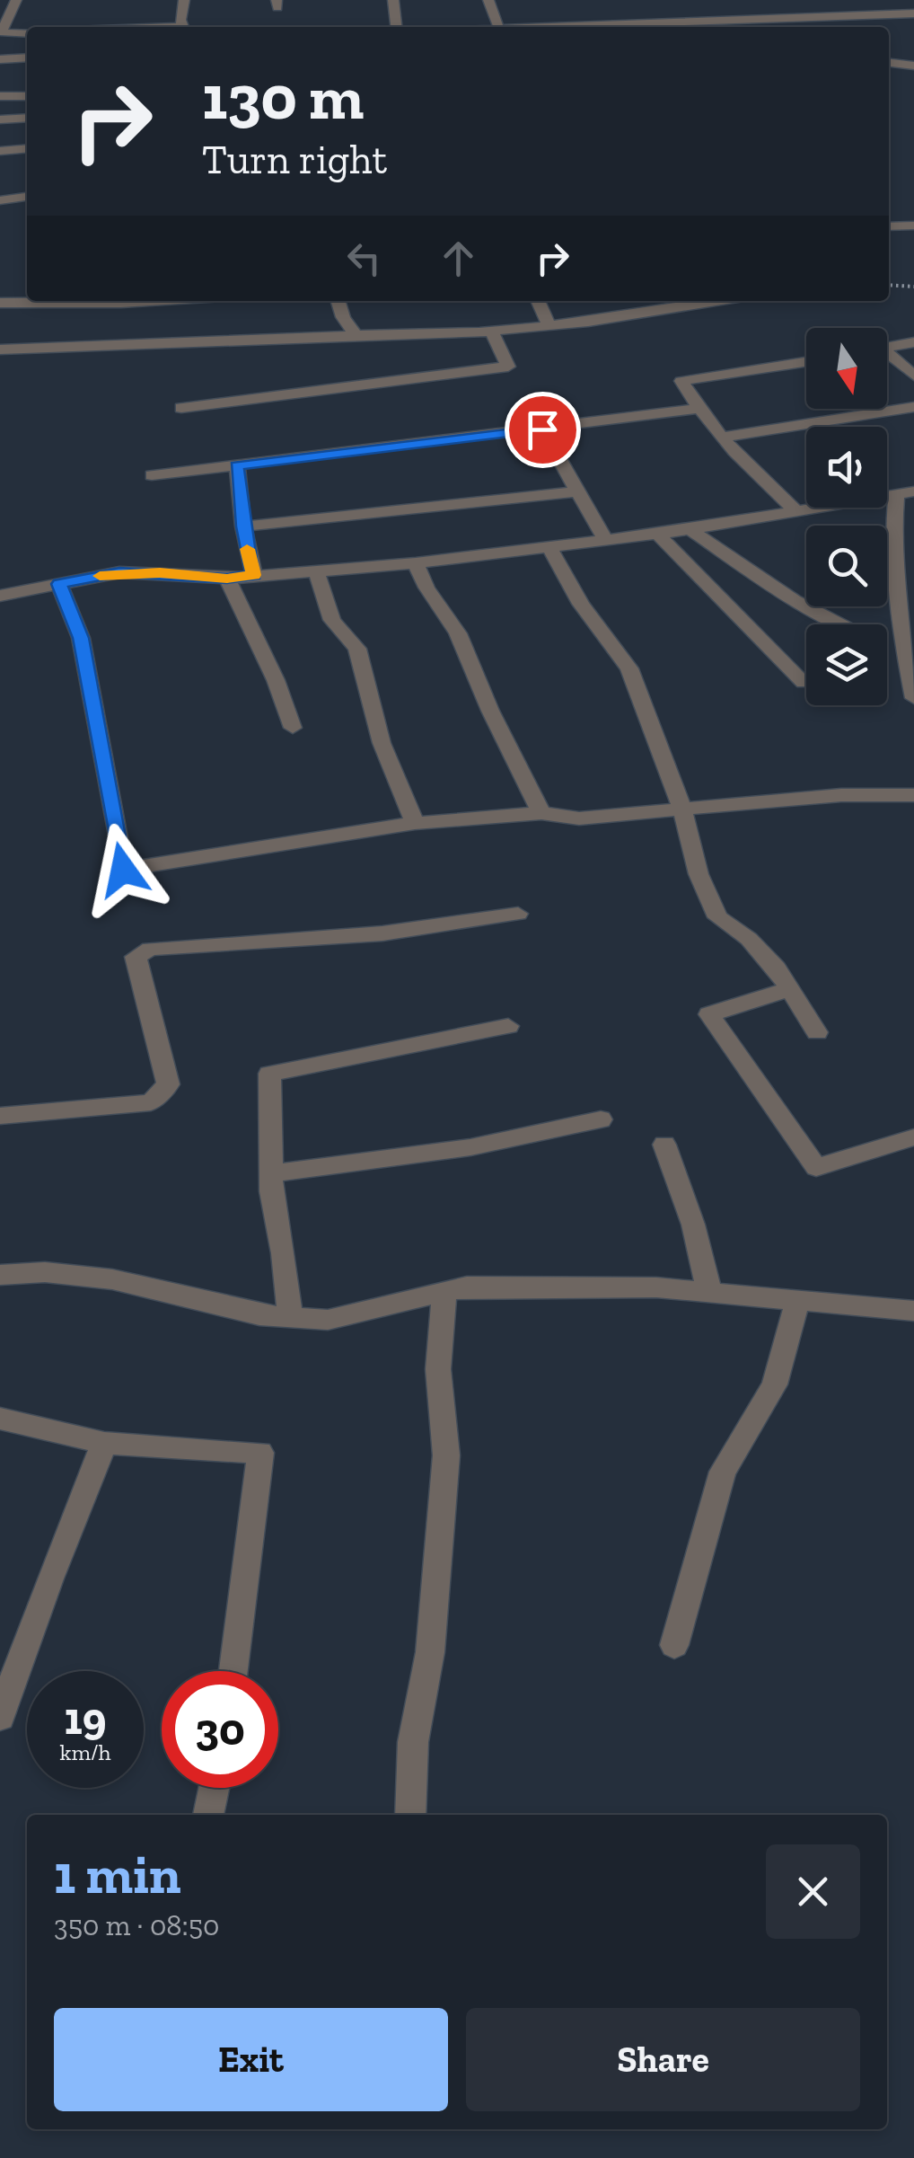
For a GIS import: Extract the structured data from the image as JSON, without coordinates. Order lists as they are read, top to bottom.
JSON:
{
  "north": "bottom",
  "page": {
    "turn": ["130 m", "Turn right"],
    "speed": "19 km/h",
    "limit": "30",
    "heading": ["1 min", "350 m · 08:50"],
    "buttons": ["Exit", "Share"]
  }
}
